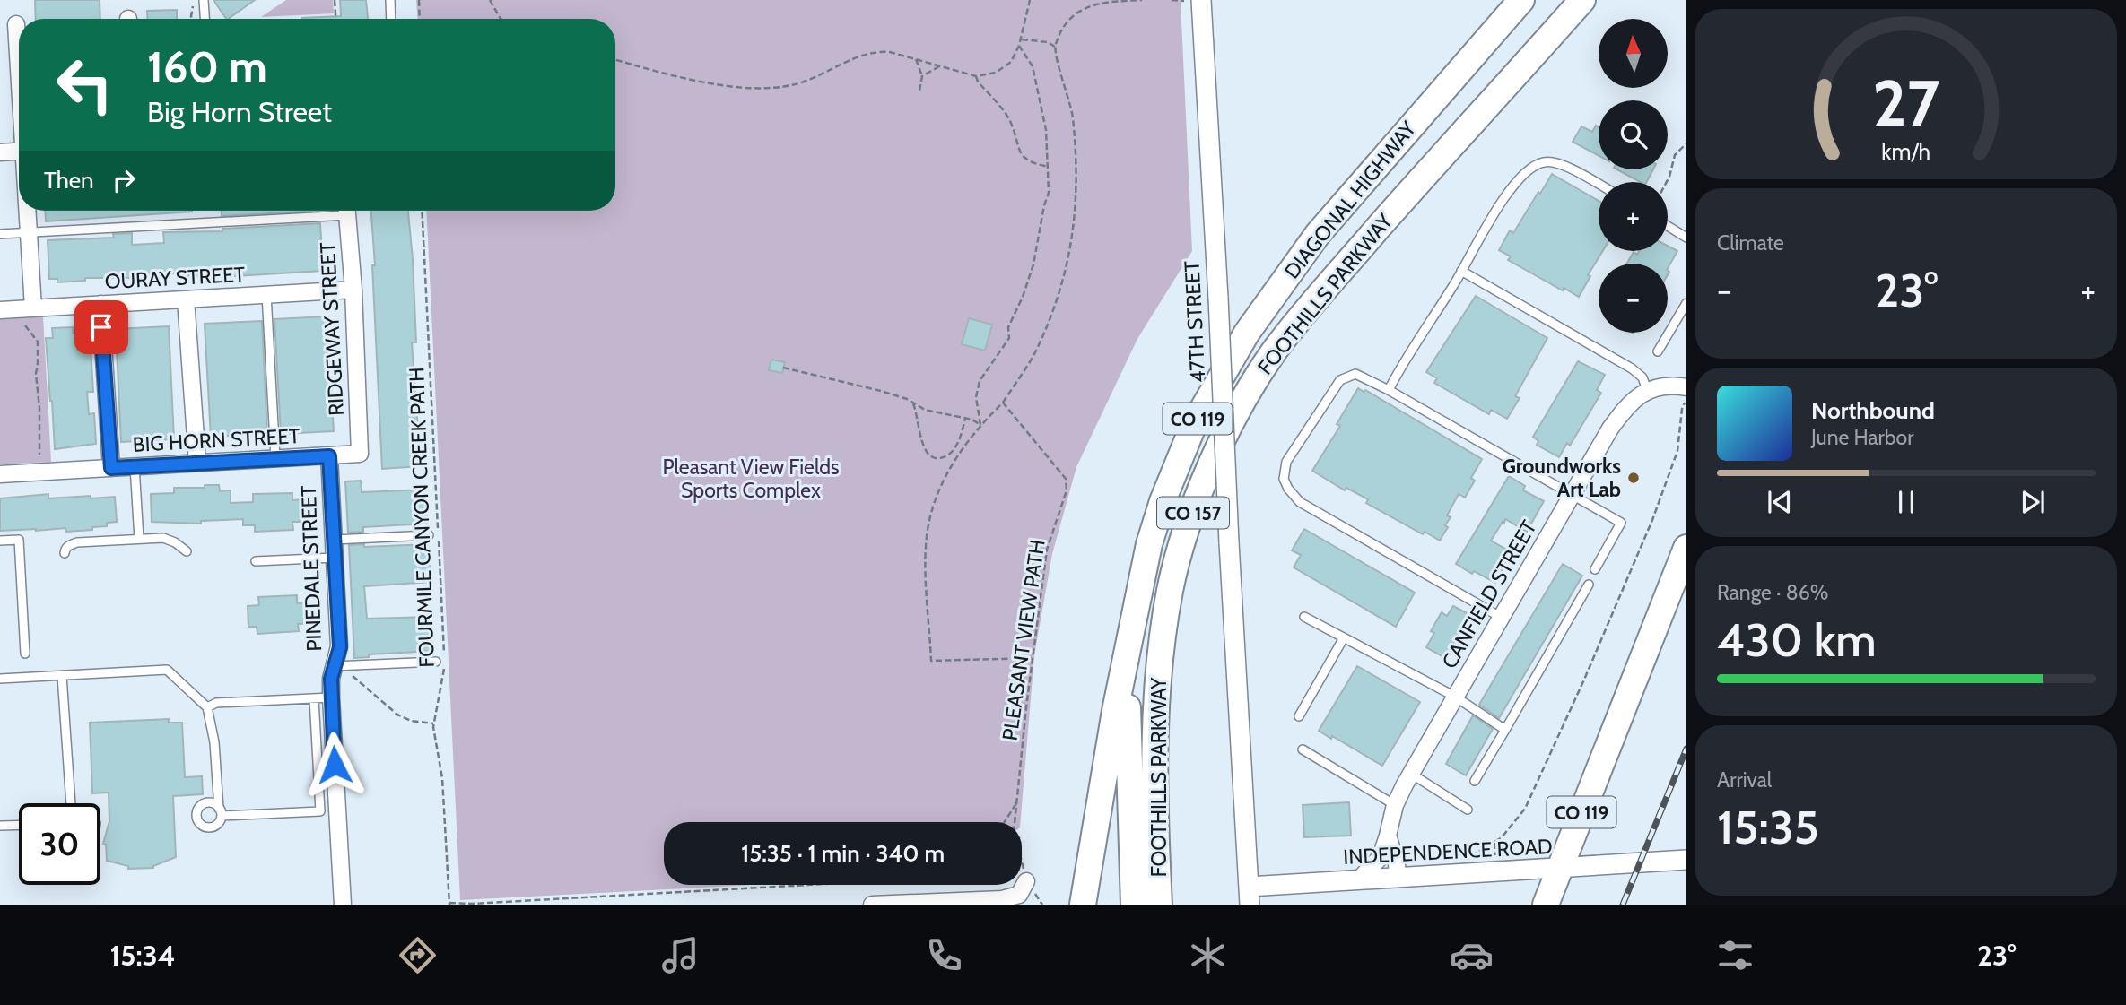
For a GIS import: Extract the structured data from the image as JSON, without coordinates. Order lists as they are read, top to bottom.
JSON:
{
  "streets": {
    "highway": [
      "DIAGONAL HIGHWAY",
      "FOOTHILLS PARKWAY",
      "CO 119",
      "CO 157"
    ],
    "street": [
      "OURAY STREET",
      "47TH STREET",
      "RIDGEWAY STREET",
      "BIG HORN STREET",
      "PINEDALE STREET",
      "CANFIELD STREET",
      "INDEPENDENCE ROAD"
    ],
    "path": ["FOURMILE CANYON CREEK PATH", "PLEASANT VIEW PATH"]
  },
  "crossings": [
    ["DIAGONAL HIGHWAY", "FOOTHILLS PARKWAY"],
    ["DIAGONAL HIGHWAY", "CO 119"],
    ["OURAY STREET", "RIDGEWAY STREET"],
    ["FOOTHILLS PARKWAY", "CO 119"],
    ["47TH STREET", "INDEPENDENCE ROAD"],
    ["RIDGEWAY STREET", "BIG HORN STREET"],
    ["CO 119", "INDEPENDENCE ROAD"],
    ["BIG HORN STREET", "PINEDALE STREET"],
    ["CANFIELD STREET", "INDEPENDENCE ROAD"]
  ],
  "parks": ["Pleasant View Fields Sports Complex"],
  "places": ["Groundworks Art Lab"],
  "north": "top",
  "page": {
    "map_buttons": ["+", "−"],
    "turn": ["160 m", "Big Horn Street"],
    "then": "Then",
    "tile": [
      "Climate",
      ["Range · 86%", "430 km"],
      ["Arrival", "15:35"]
    ],
    "heat": ["−", "23°", "+"],
    "song": ["Northbound", "June Harbor"],
    "limit": "30",
    "trip": "15:35 · 1 min · 340 m",
    "tabs": ["15:34", "23°"],
    "gauge": ["27", "km/h"]
  }
}
